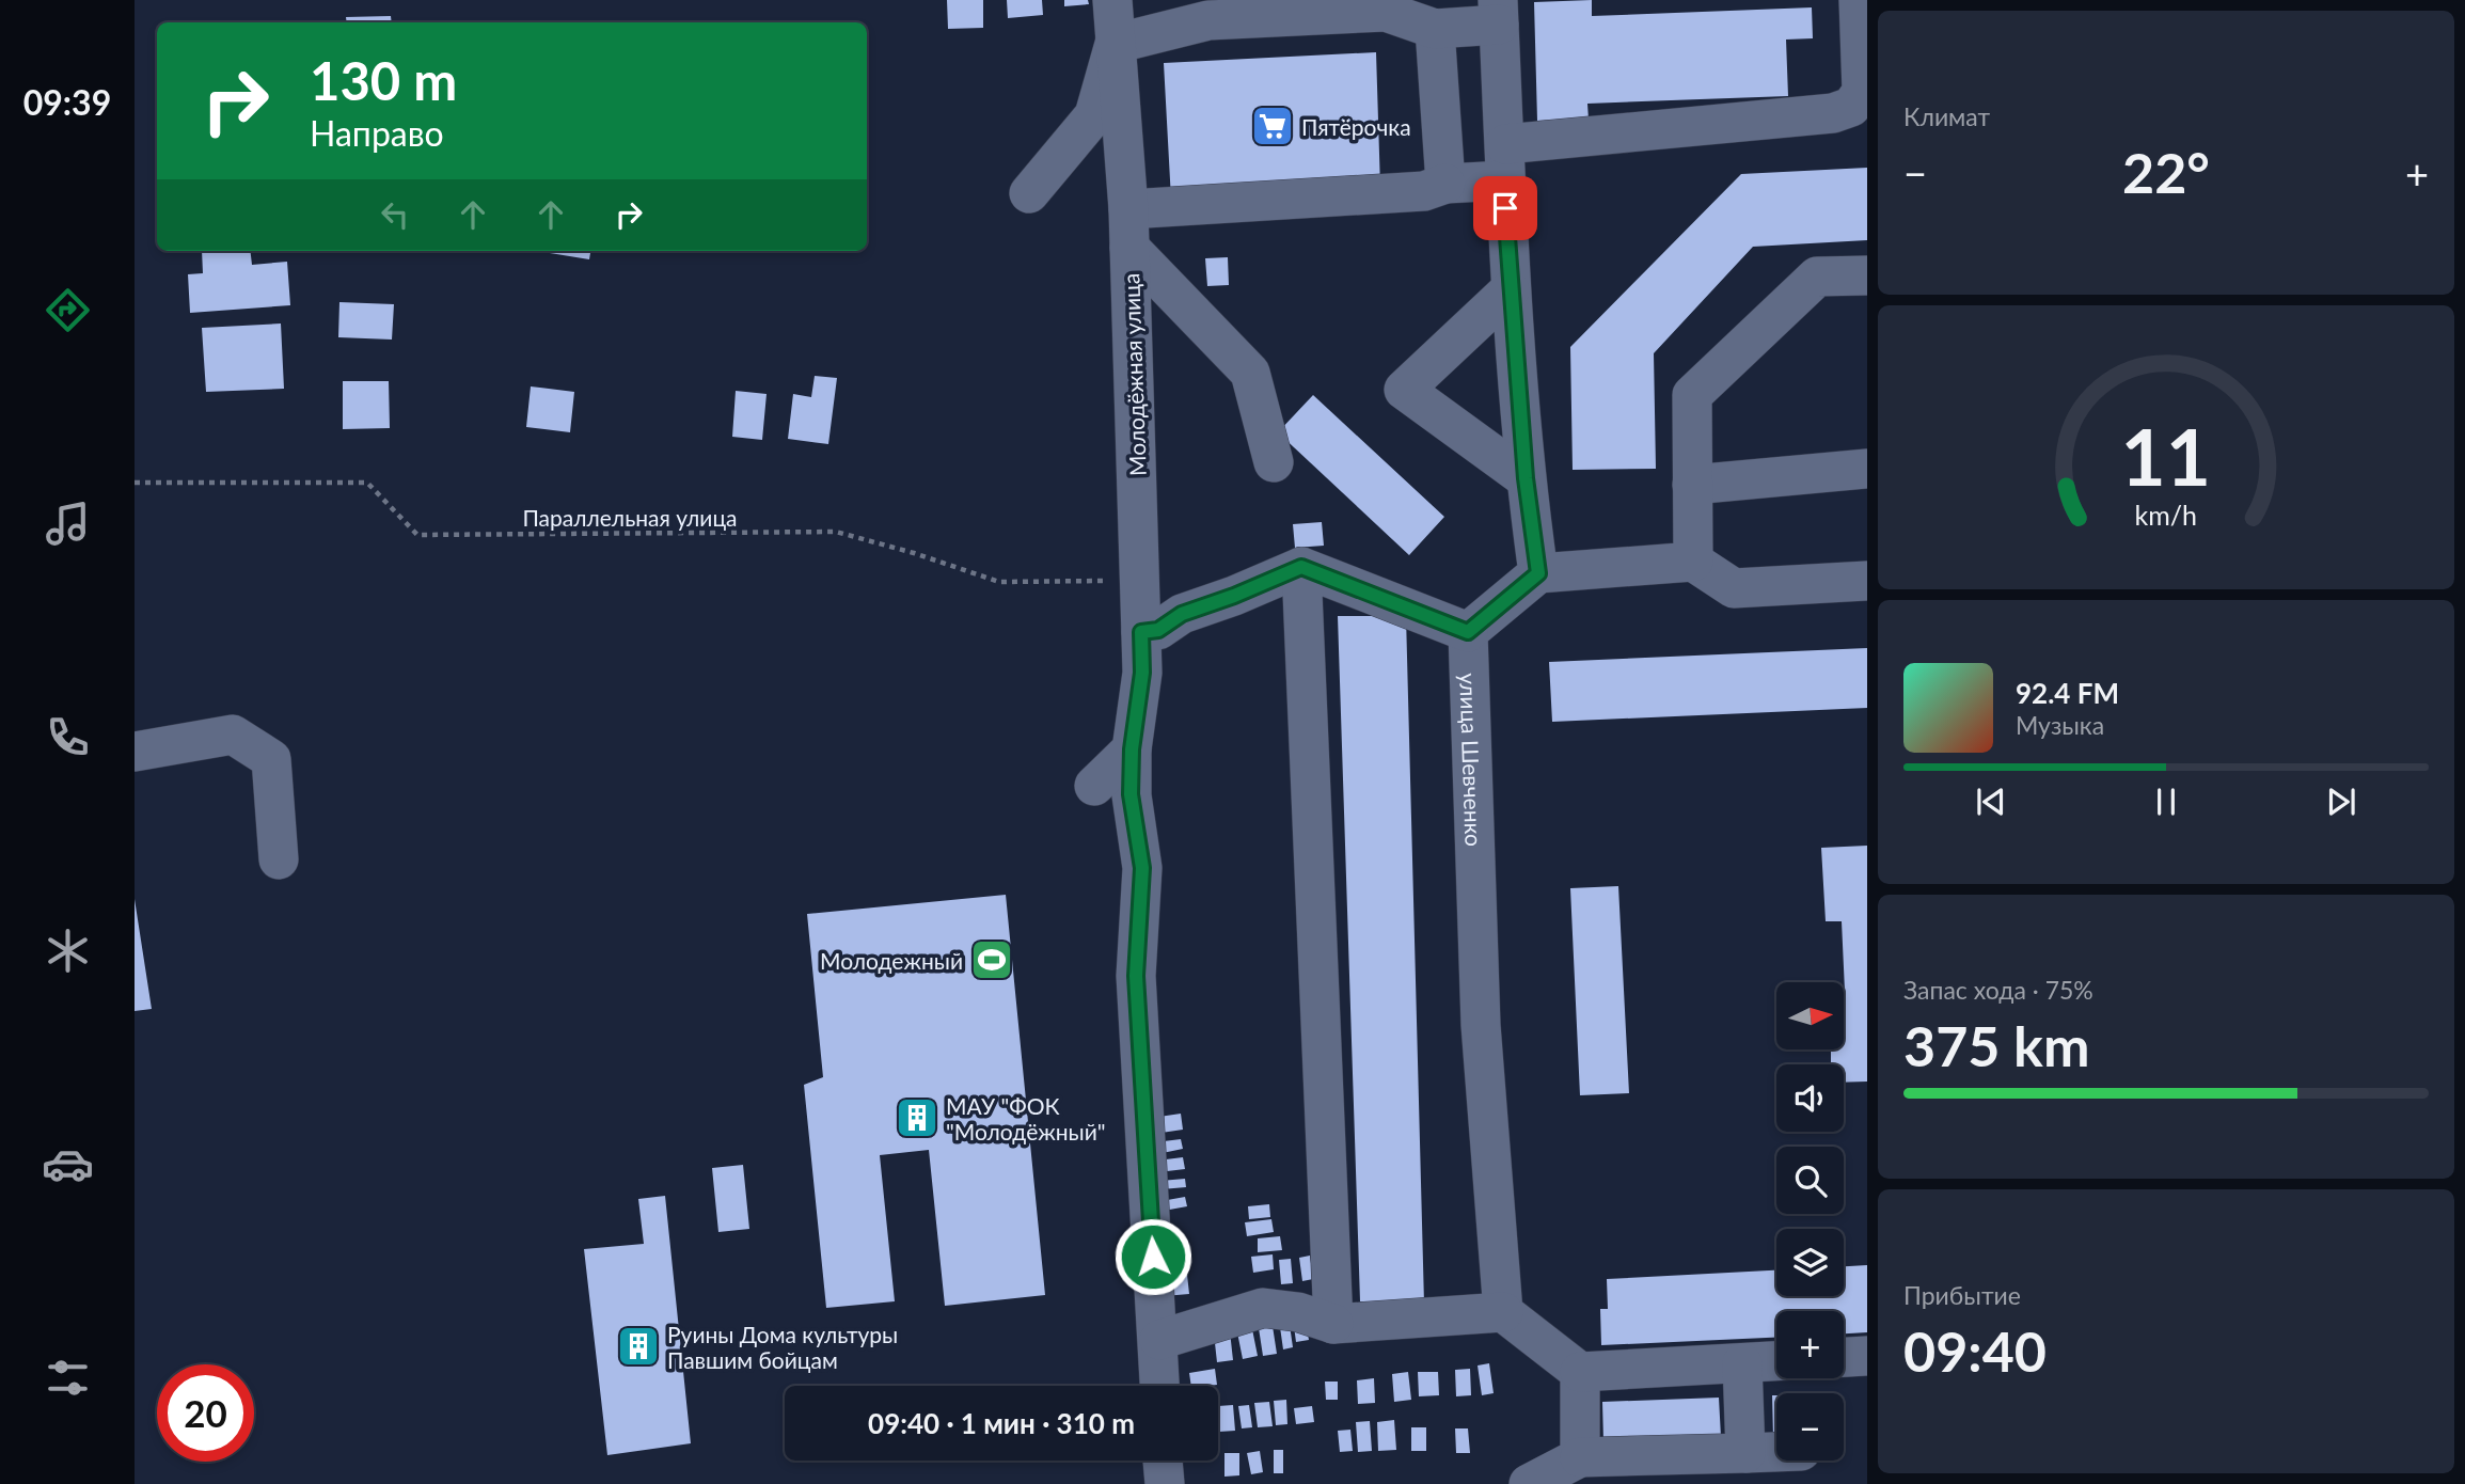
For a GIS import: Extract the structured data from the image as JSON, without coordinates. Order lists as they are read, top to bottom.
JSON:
{
  "streets": {
    "lane": ["Молодёжная улица", "улица Шевченко"],
    "path": ["Параллельная улица"]
  },
  "crossings": [
    ["Молодёжная улица", "Параллельная улица"]
  ],
  "places": {
    "supermarket": ["Пятёрочка"],
    "sports": ["Молодежный"],
    "building": ["МАУ \"ФОК \"Молодёжный\"", "Руины Дома культуры Павшим бойцам"]
  },
  "north": "right",
  "page": {
    "tabs": "09:39",
    "tile": [
      "Климат",
      ["Запас хода · 75%", "375 km"],
      ["Прибытие", "09:40"]
    ],
    "turn": ["130 m", "Направо"],
    "heat": ["−", "22°", "+"],
    "song": ["92.4 FM", "Музыка"],
    "map_buttons": ["+", "−"],
    "limit": "20",
    "trip": "09:40 · 1 мин · 310 m",
    "gauge": ["11", "km/h"]
  }
}
